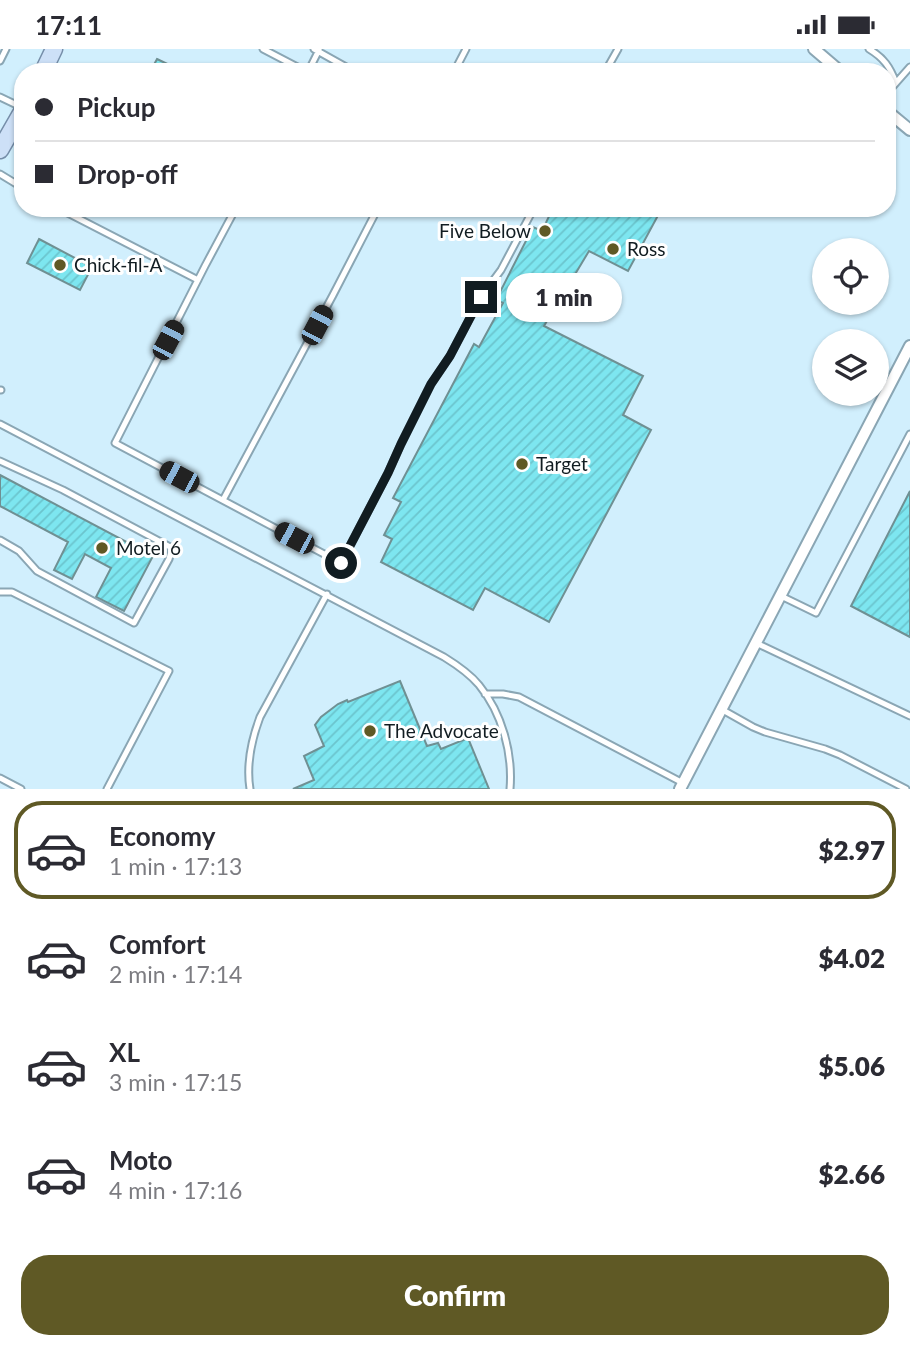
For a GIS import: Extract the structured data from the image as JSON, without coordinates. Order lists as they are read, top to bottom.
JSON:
{
  "places": [
    "Five Below",
    "Ross",
    "Chick-fil-A",
    "Target",
    "Motel 6",
    "The Advocate"
  ],
  "page": {
    "status": "17:11",
    "banner": ["Pickup", "Drop-off"],
    "bubble": "1 min",
    "list": [
      {
        "name": "Economy",
        "note": "1 min · 17:13",
        "value": "$2.97"
      },
      {
        "name": "Comfort",
        "note": "2 min · 17:14",
        "value": "$4.02"
      },
      {
        "name": "XL",
        "note": "3 min · 17:15",
        "value": "$5.06"
      },
      {
        "name": "Moto",
        "note": "4 min · 17:16",
        "value": "$2.66"
      }
    ],
    "buttons": "Confirm"
  }
}
